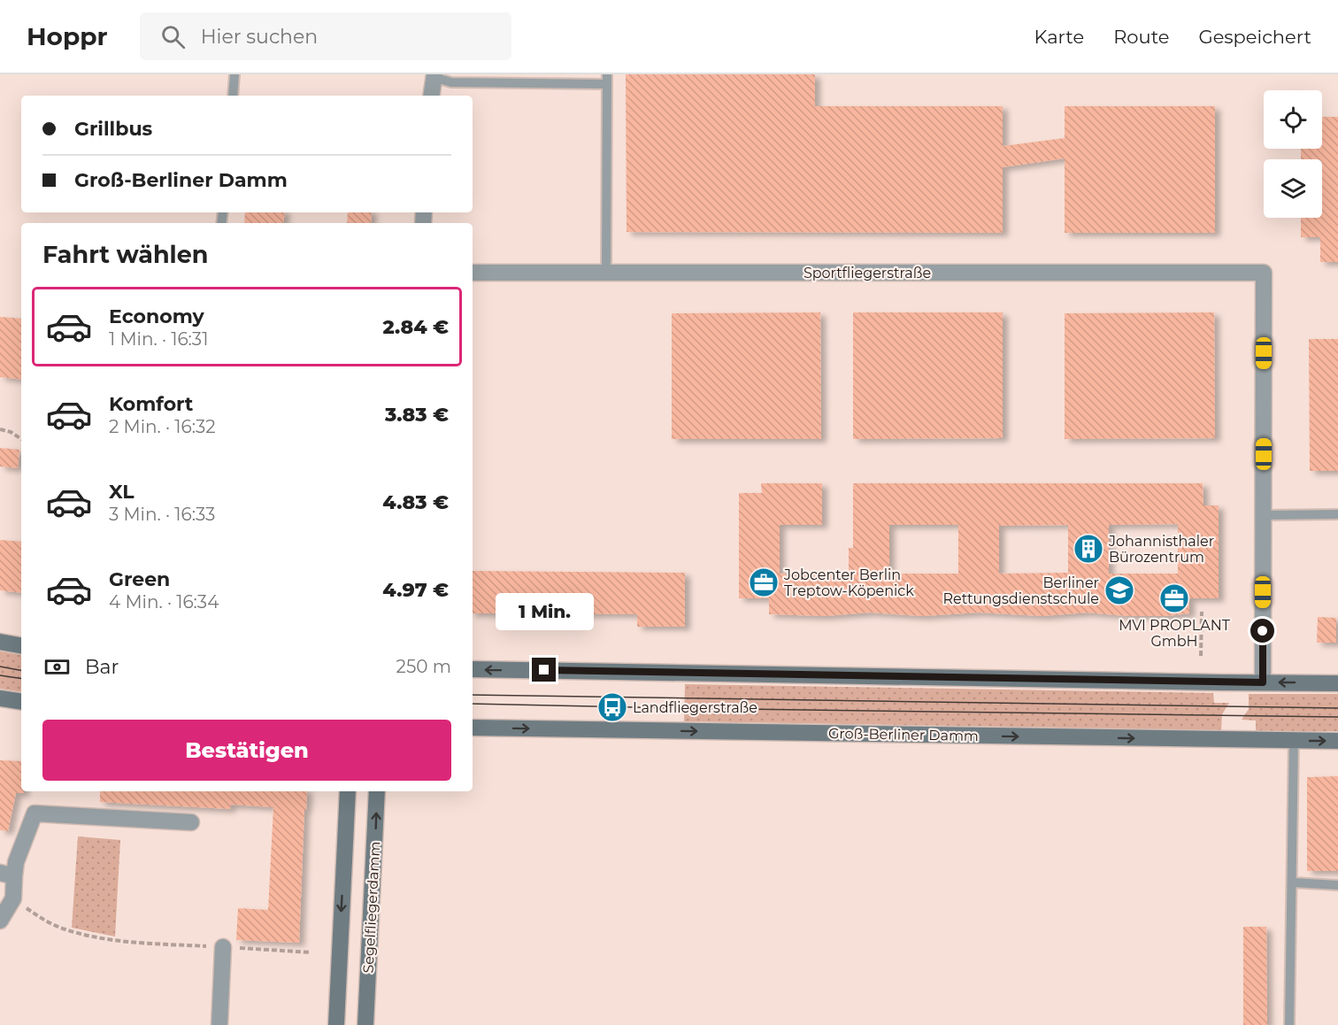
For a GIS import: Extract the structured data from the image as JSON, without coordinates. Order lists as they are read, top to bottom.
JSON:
{
  "streets": {
    "main road": ["Groß-Berliner Damm", "Segelfliegerdamm"],
    "street": ["Sportfliegerstraße"]
  },
  "places": {
    "building": ["Johannisthaler Bürozentrum"],
    "office": ["Jobcenter Berlin Treptow-Köpenick", "MVI PROPLANT GmbH"],
    "school or university": ["Berliner Rettungsdienstschule"],
    "bus stop": ["Landfliegerstraße"]
  },
  "page": {
    "header": "Hoppr",
    "search": "Hier suchen",
    "nav": ["Karte", "Route", "Gespeichert"],
    "banner": ["Grillbus", "Groß-Berliner Damm"],
    "heading": "Fahrt wählen",
    "list": [
      {
        "name": "Economy",
        "note": "1 Min. · 16:31",
        "value": "2.84 €"
      },
      {
        "name": "Komfort",
        "note": "2 Min. · 16:32",
        "value": "3.83 €"
      },
      {
        "name": "XL",
        "note": "3 Min. · 16:33",
        "value": "4.83 €"
      },
      {
        "name": "Green",
        "note": "4 Min. · 16:34",
        "value": "4.97 €"
      }
    ],
    "bubble": "1 Min.",
    "pay": ["Bar", "250 m"],
    "buttons": "Bestätigen"
  }
}
